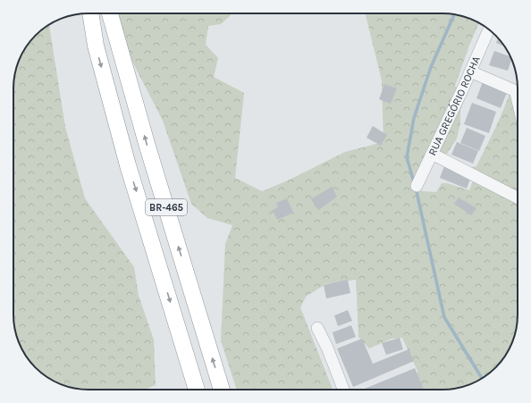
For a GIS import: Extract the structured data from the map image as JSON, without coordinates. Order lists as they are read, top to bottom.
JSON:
{
  "streets": {
    "highway": ["BR-465"],
    "street": ["RUA GREGÓRIO ROCHA"]
  }
}
